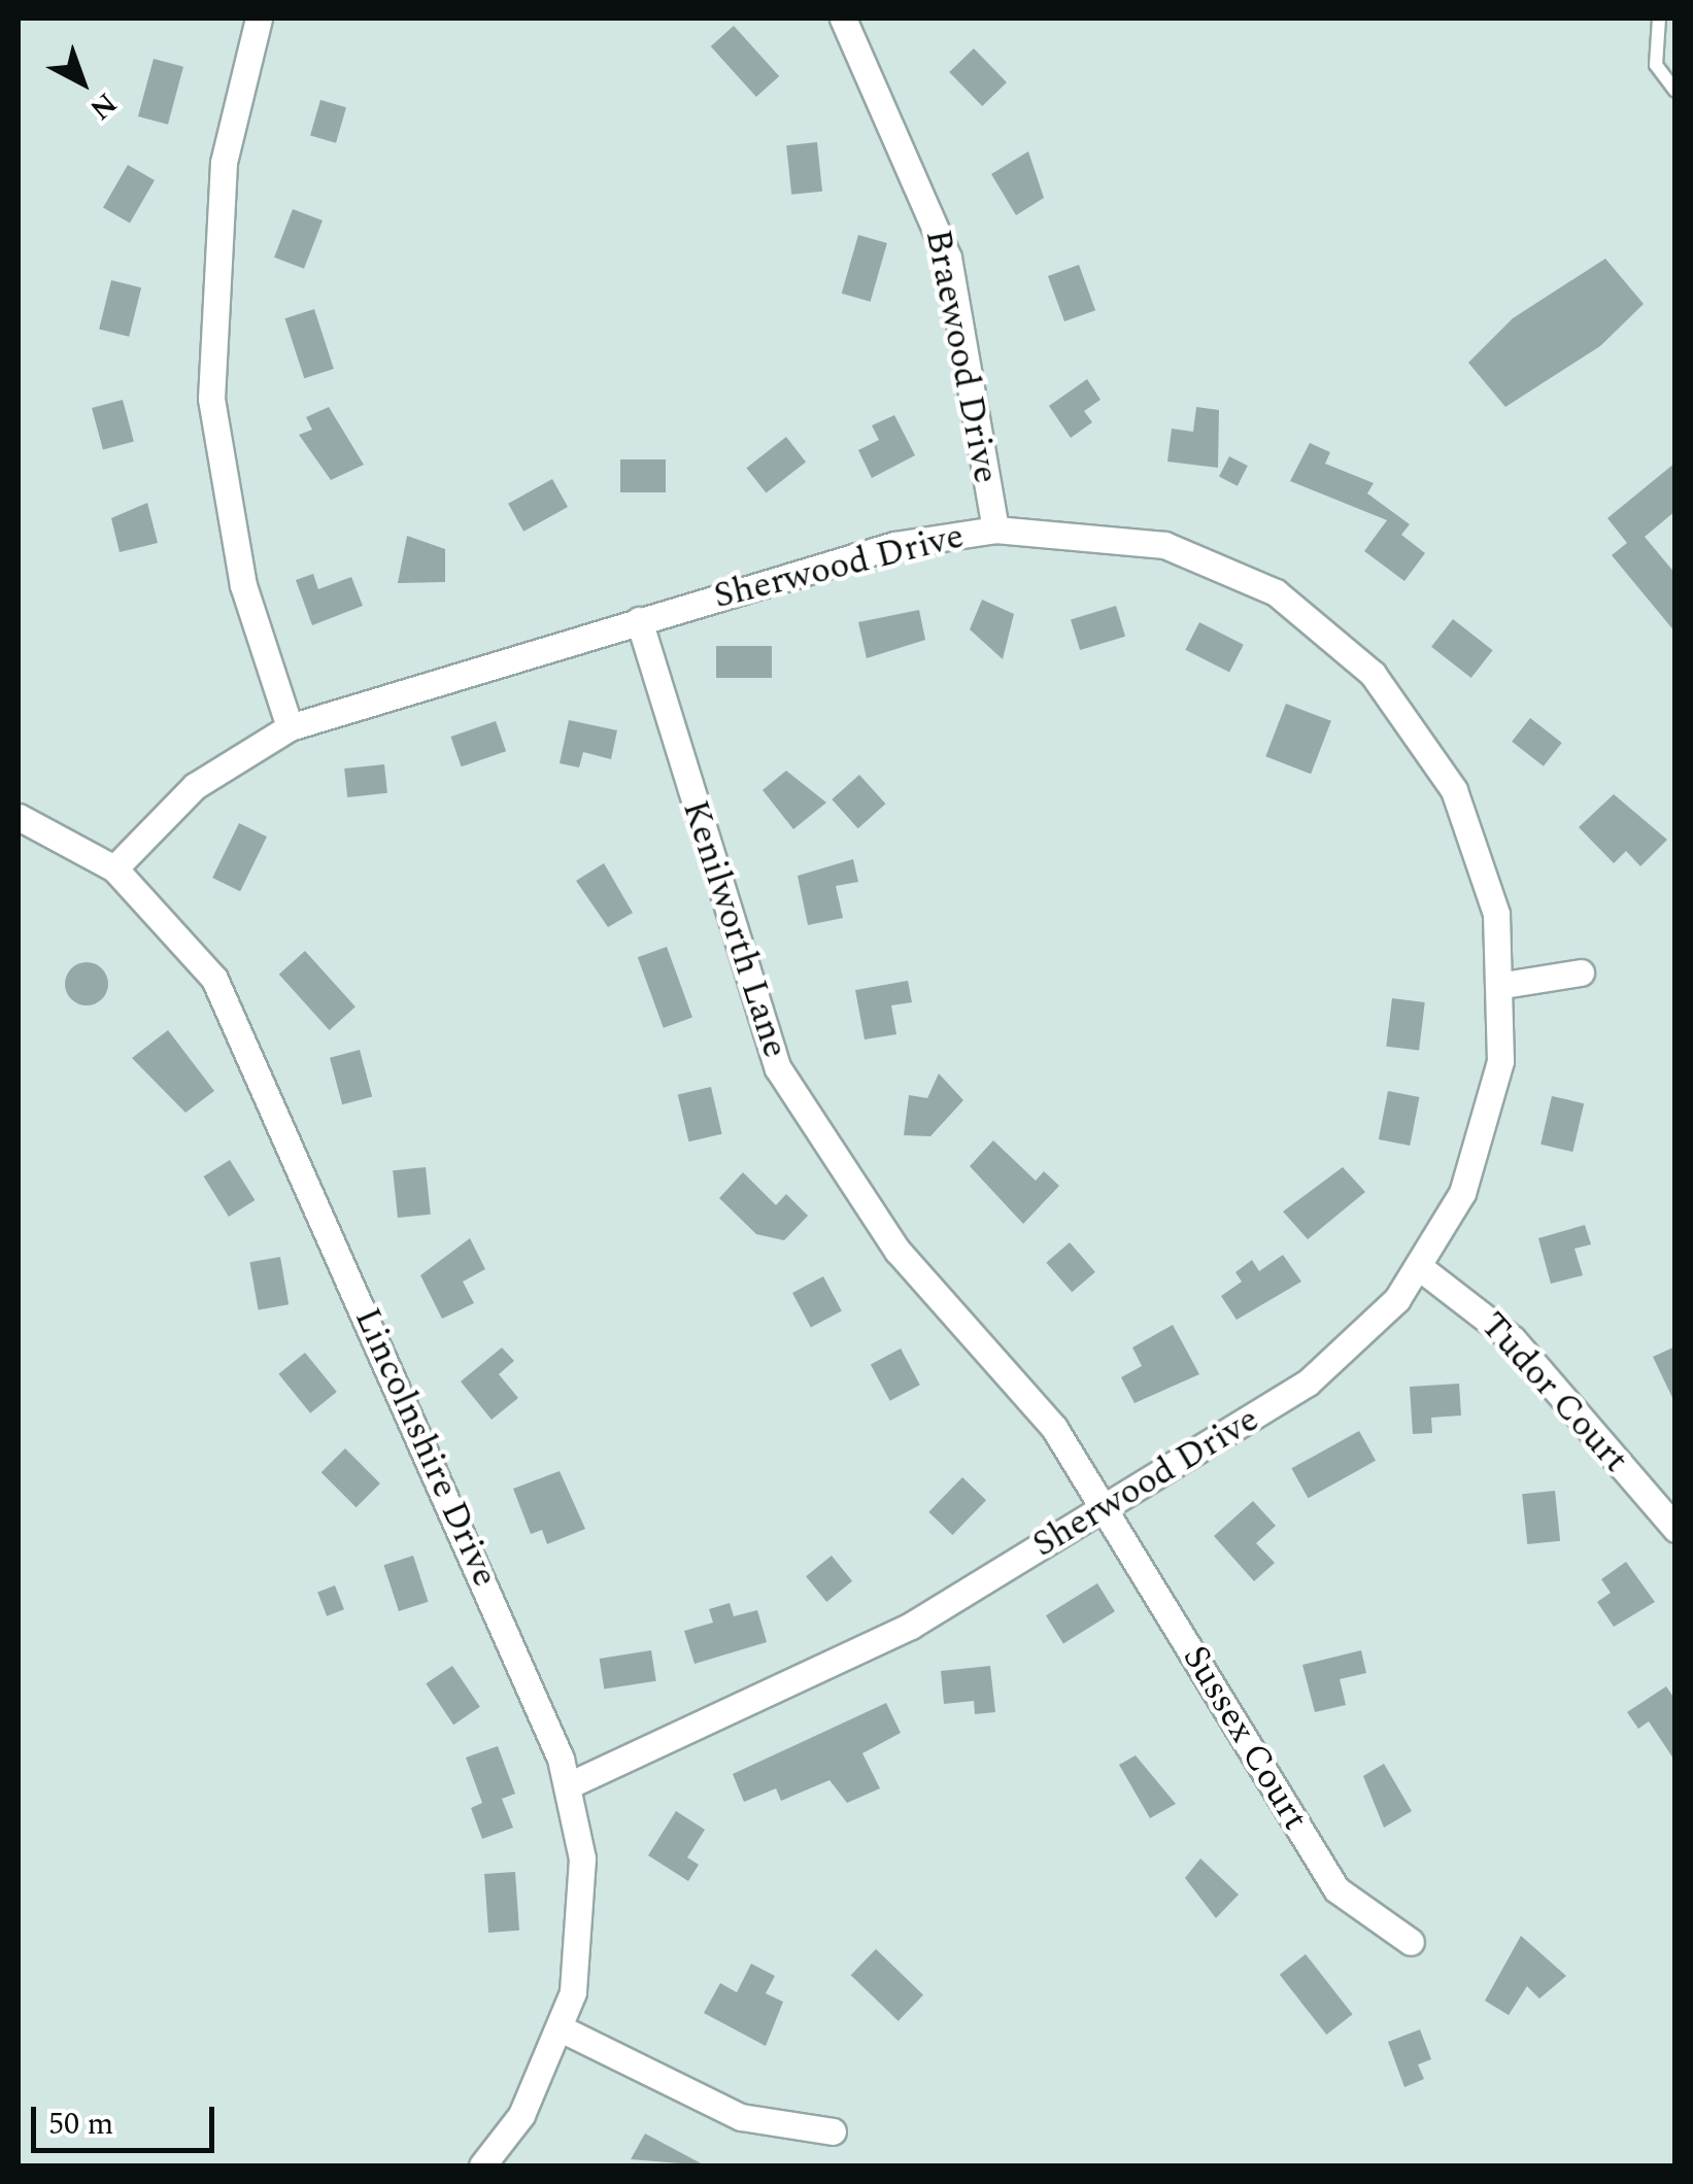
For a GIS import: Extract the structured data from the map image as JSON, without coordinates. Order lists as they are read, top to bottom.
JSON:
{
  "streets": {
    "street": [
      "Braewood Drive",
      "Sherwood Drive",
      "Kenilworth Lane",
      "Tudor Court",
      "Lincolnshire Drive",
      "Sussex Court"
    ]
  },
  "crossings": [
    ["Braewood Drive", "Sherwood Drive"],
    ["Sherwood Drive", "Kenilworth Lane"],
    ["Sherwood Drive", "Tudor Court"],
    ["Sherwood Drive", "Lincolnshire Drive"],
    ["Sherwood Drive", "Sussex Court"],
    ["Kenilworth Lane", "Sussex Court"]
  ],
  "scale_bar": "50 m",
  "north": "bottom right"
}
